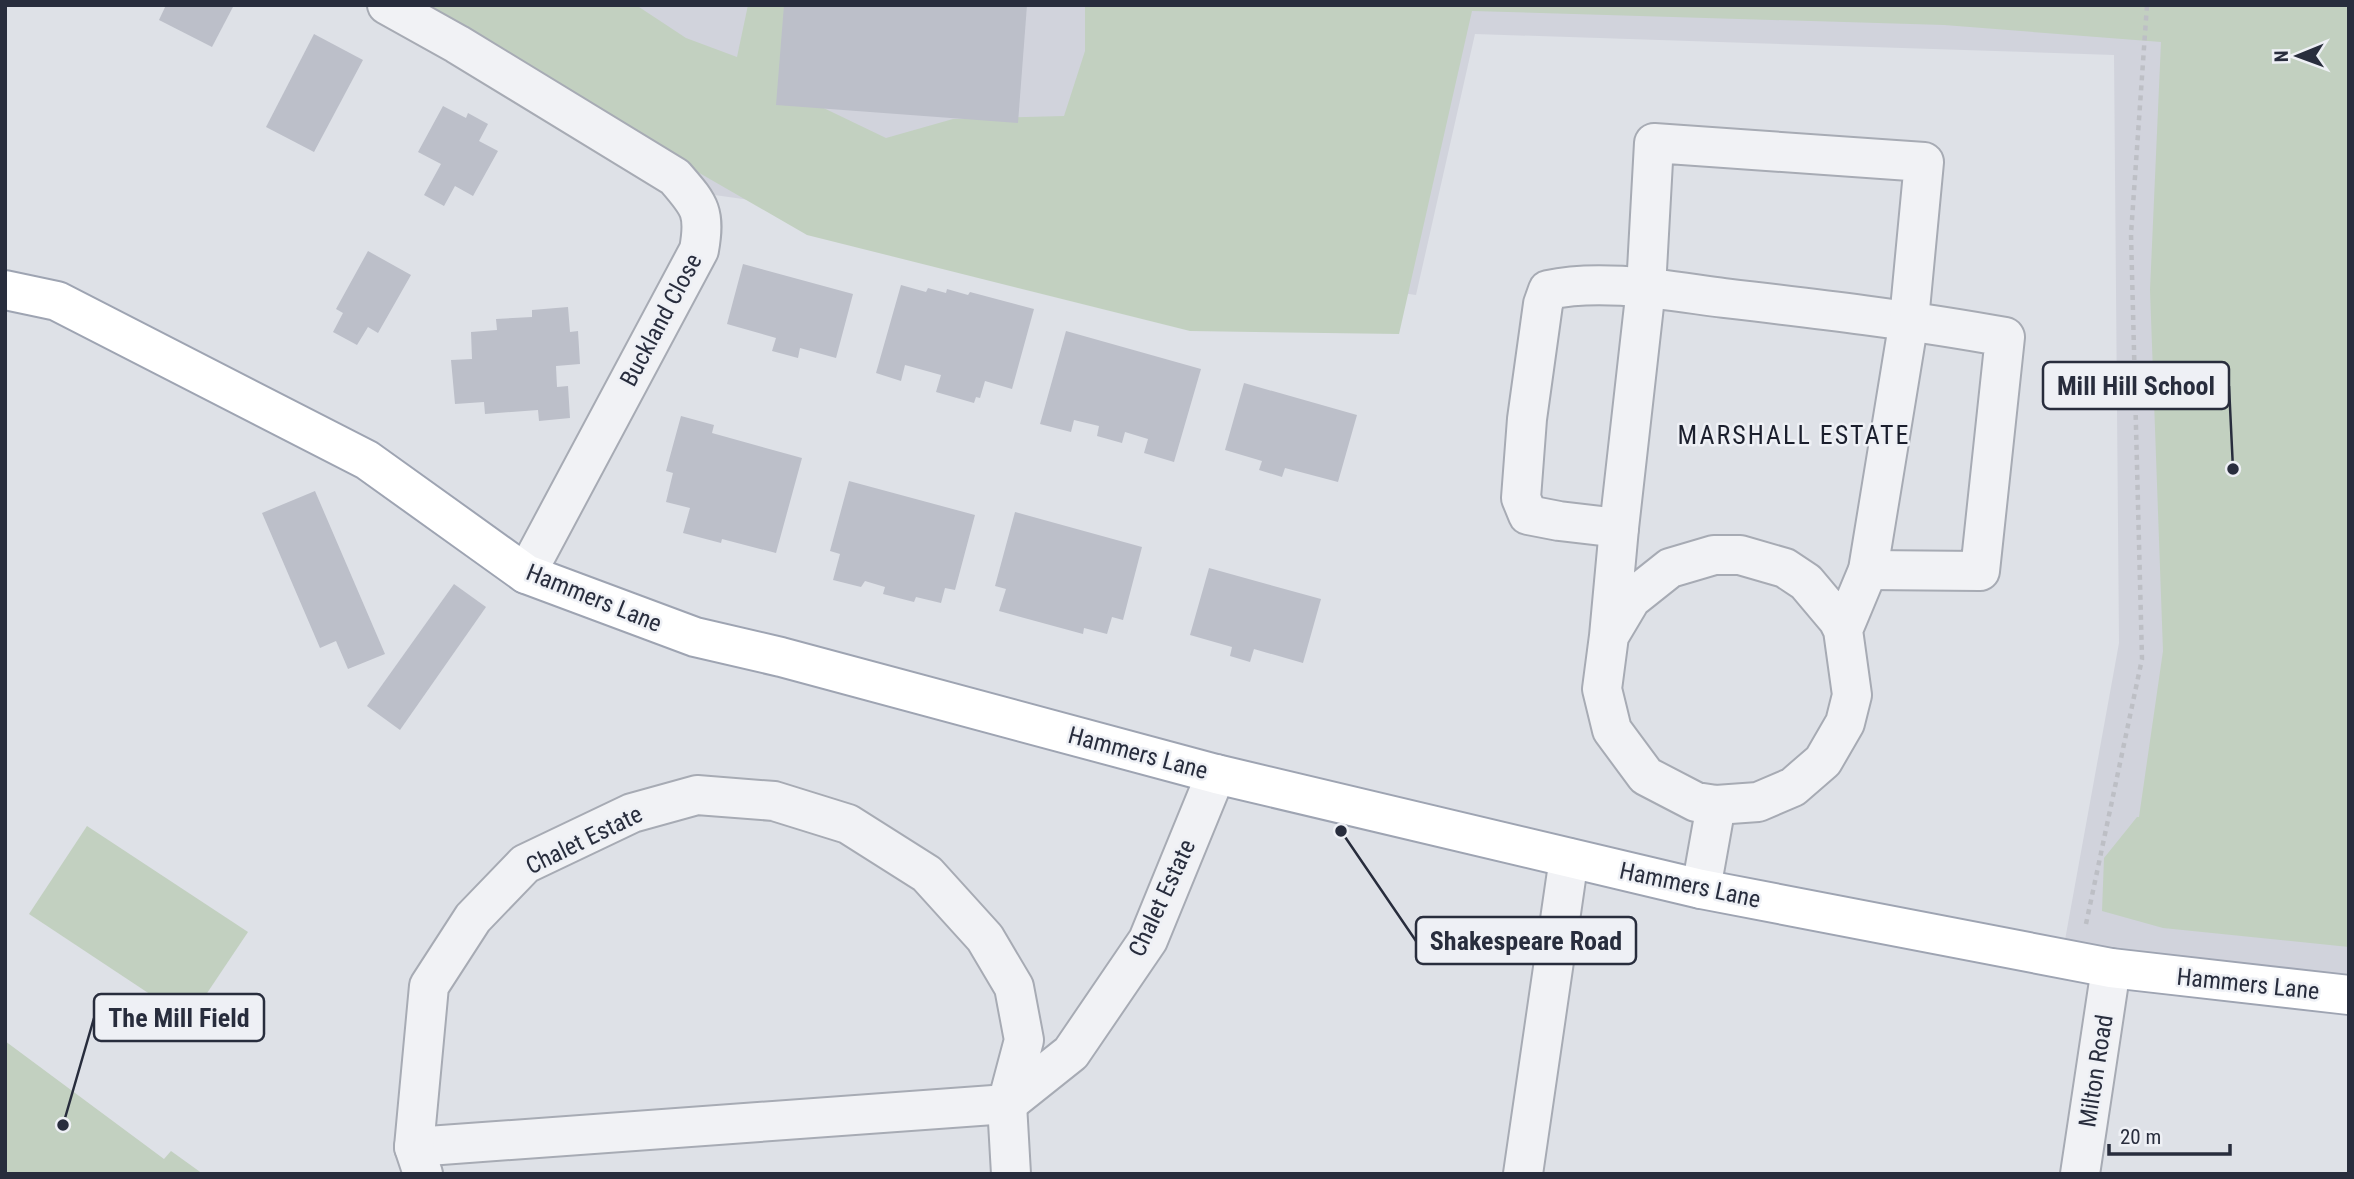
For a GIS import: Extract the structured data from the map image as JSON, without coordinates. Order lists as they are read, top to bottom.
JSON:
{
  "streets": {
    "main road": ["Hammers Lane"],
    "street": ["Buckland Close", "Chalet Estate", "Milton Road"]
  },
  "crossings": [
    ["Buckland Close", "Hammers Lane"],
    ["Hammers Lane", "Chalet Estate"],
    ["Hammers Lane", "Milton Road"]
  ],
  "districts": ["MARSHALL ESTATE"],
  "places": ["Mill Hill School", "Shakespeare Road", "The Mill Field"],
  "scale_bar": "20 m",
  "north": "left"
}
